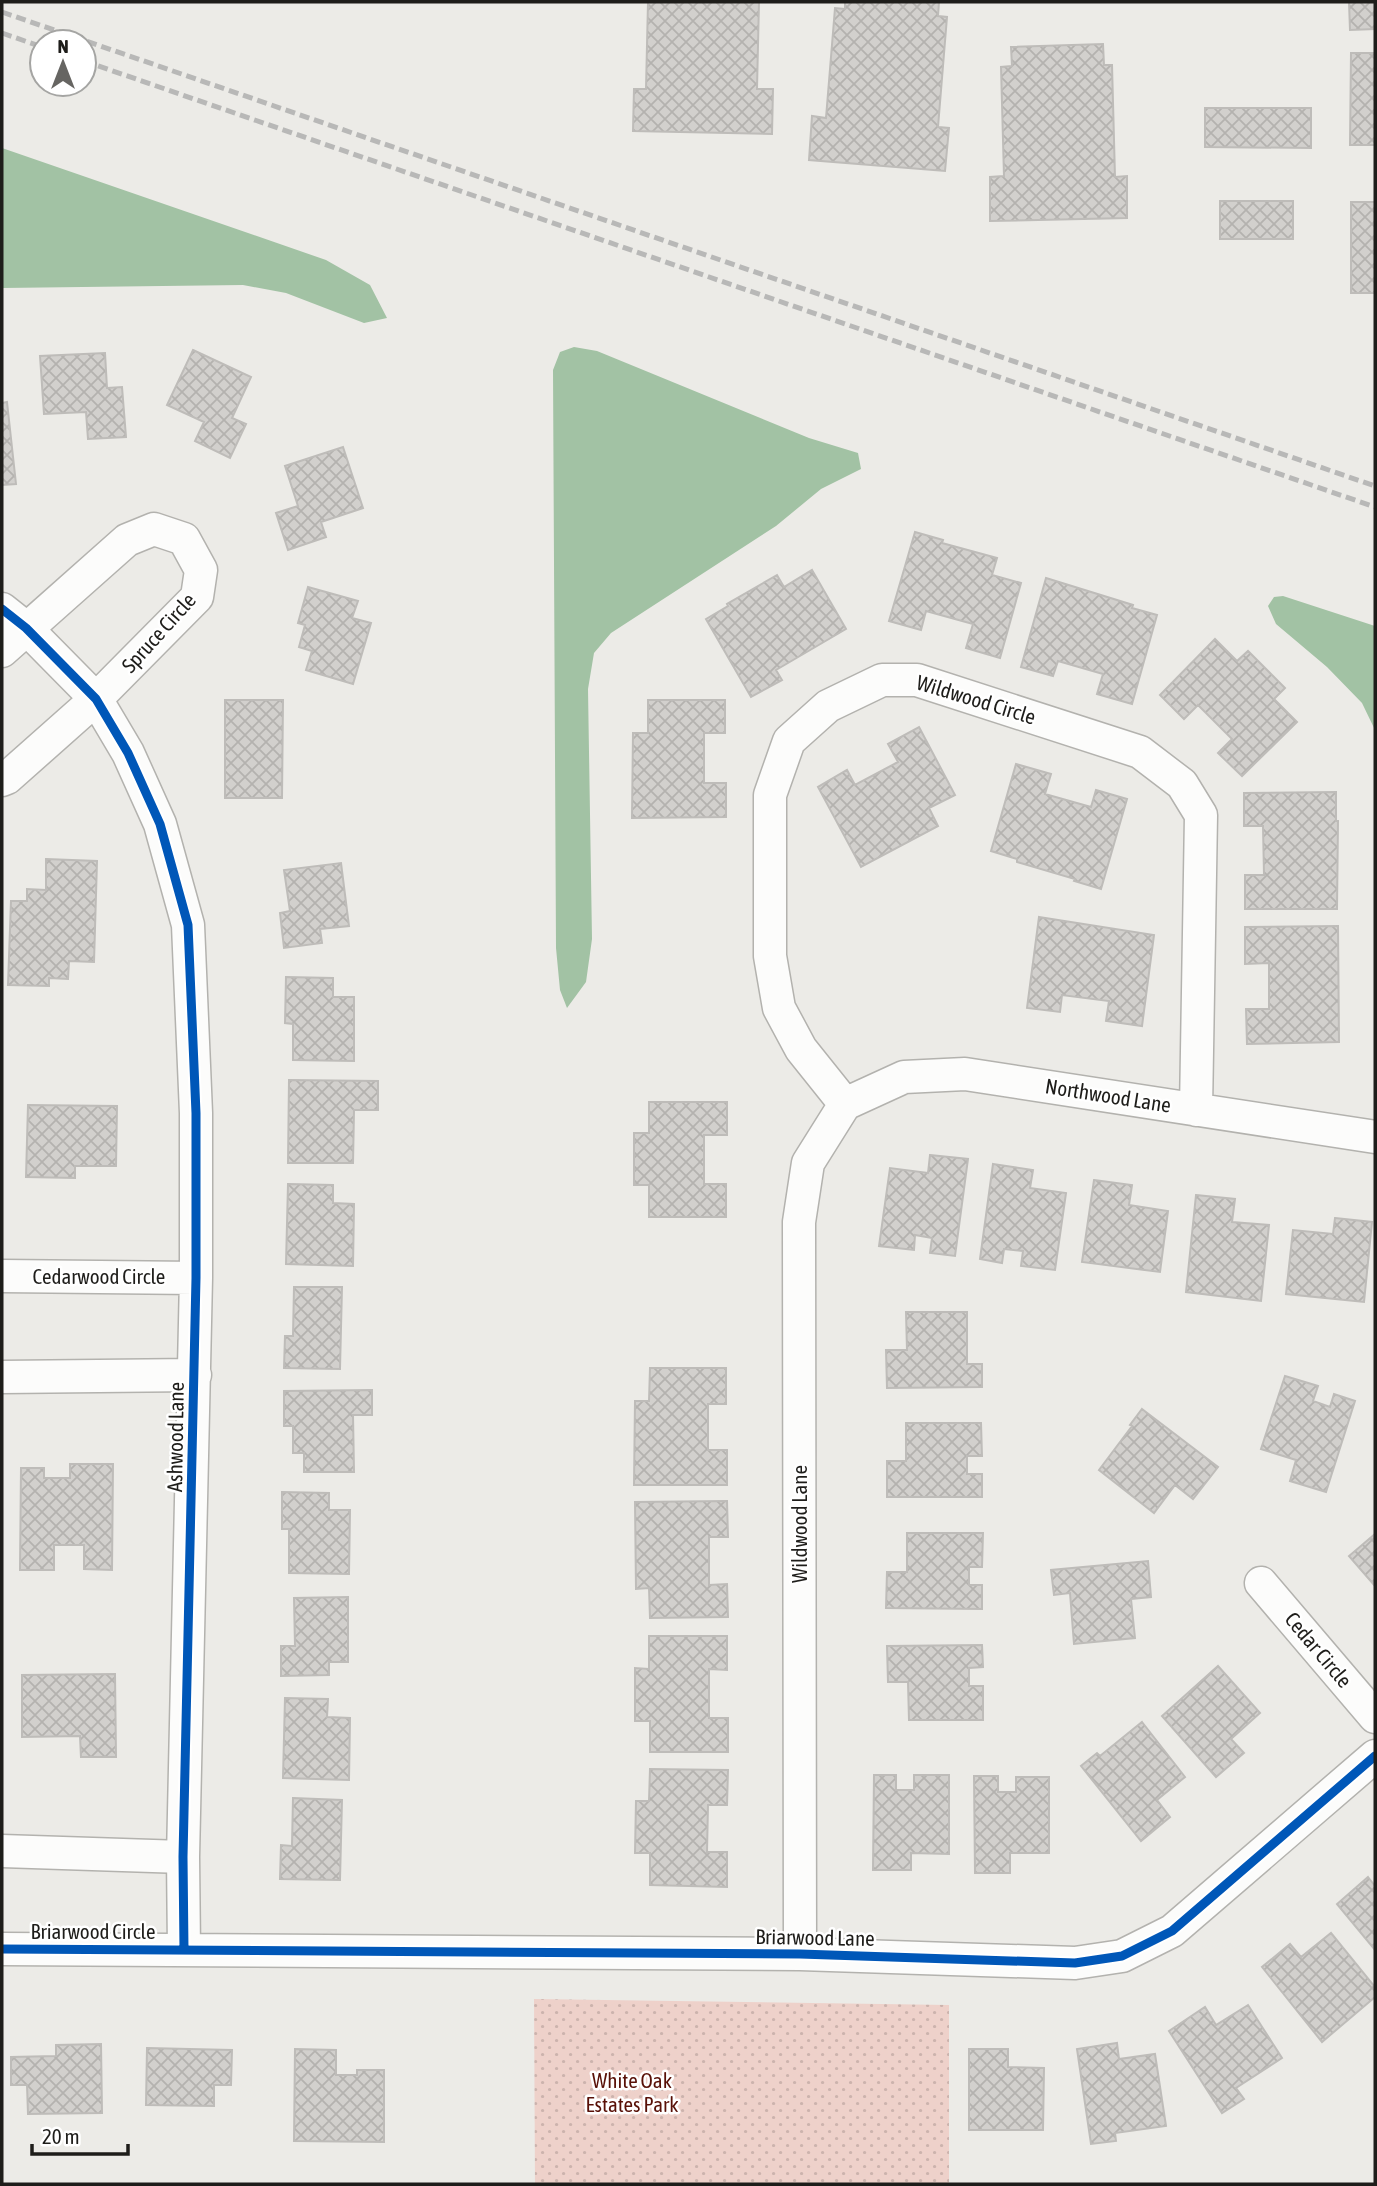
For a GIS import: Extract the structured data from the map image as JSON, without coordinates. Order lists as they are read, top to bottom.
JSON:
{
  "streets": {
    "street": [
      "Spruce Circle",
      "Wildwood Circle",
      "Northwood Lane",
      "Cedarwood Circle",
      "Ashwood Lane",
      "Wildwood Lane",
      "Cedar Circle",
      "Briarwood Circle",
      "Briarwood Lane"
    ]
  },
  "crossings": [
    ["Spruce Circle", "Ashwood Lane"],
    ["Wildwood Circle", "Northwood Lane"],
    ["Wildwood Circle", "Wildwood Lane"],
    ["Northwood Lane", "Wildwood Lane"],
    ["Cedarwood Circle", "Ashwood Lane"],
    ["Ashwood Lane", "Briarwood Circle"],
    ["Ashwood Lane", "Briarwood Lane"],
    ["Wildwood Lane", "Briarwood Lane"],
    ["Briarwood Circle", "Briarwood Lane"]
  ],
  "parks": ["White Oak Estates Park"],
  "scale_bar": "20 m",
  "north": "top"
}
